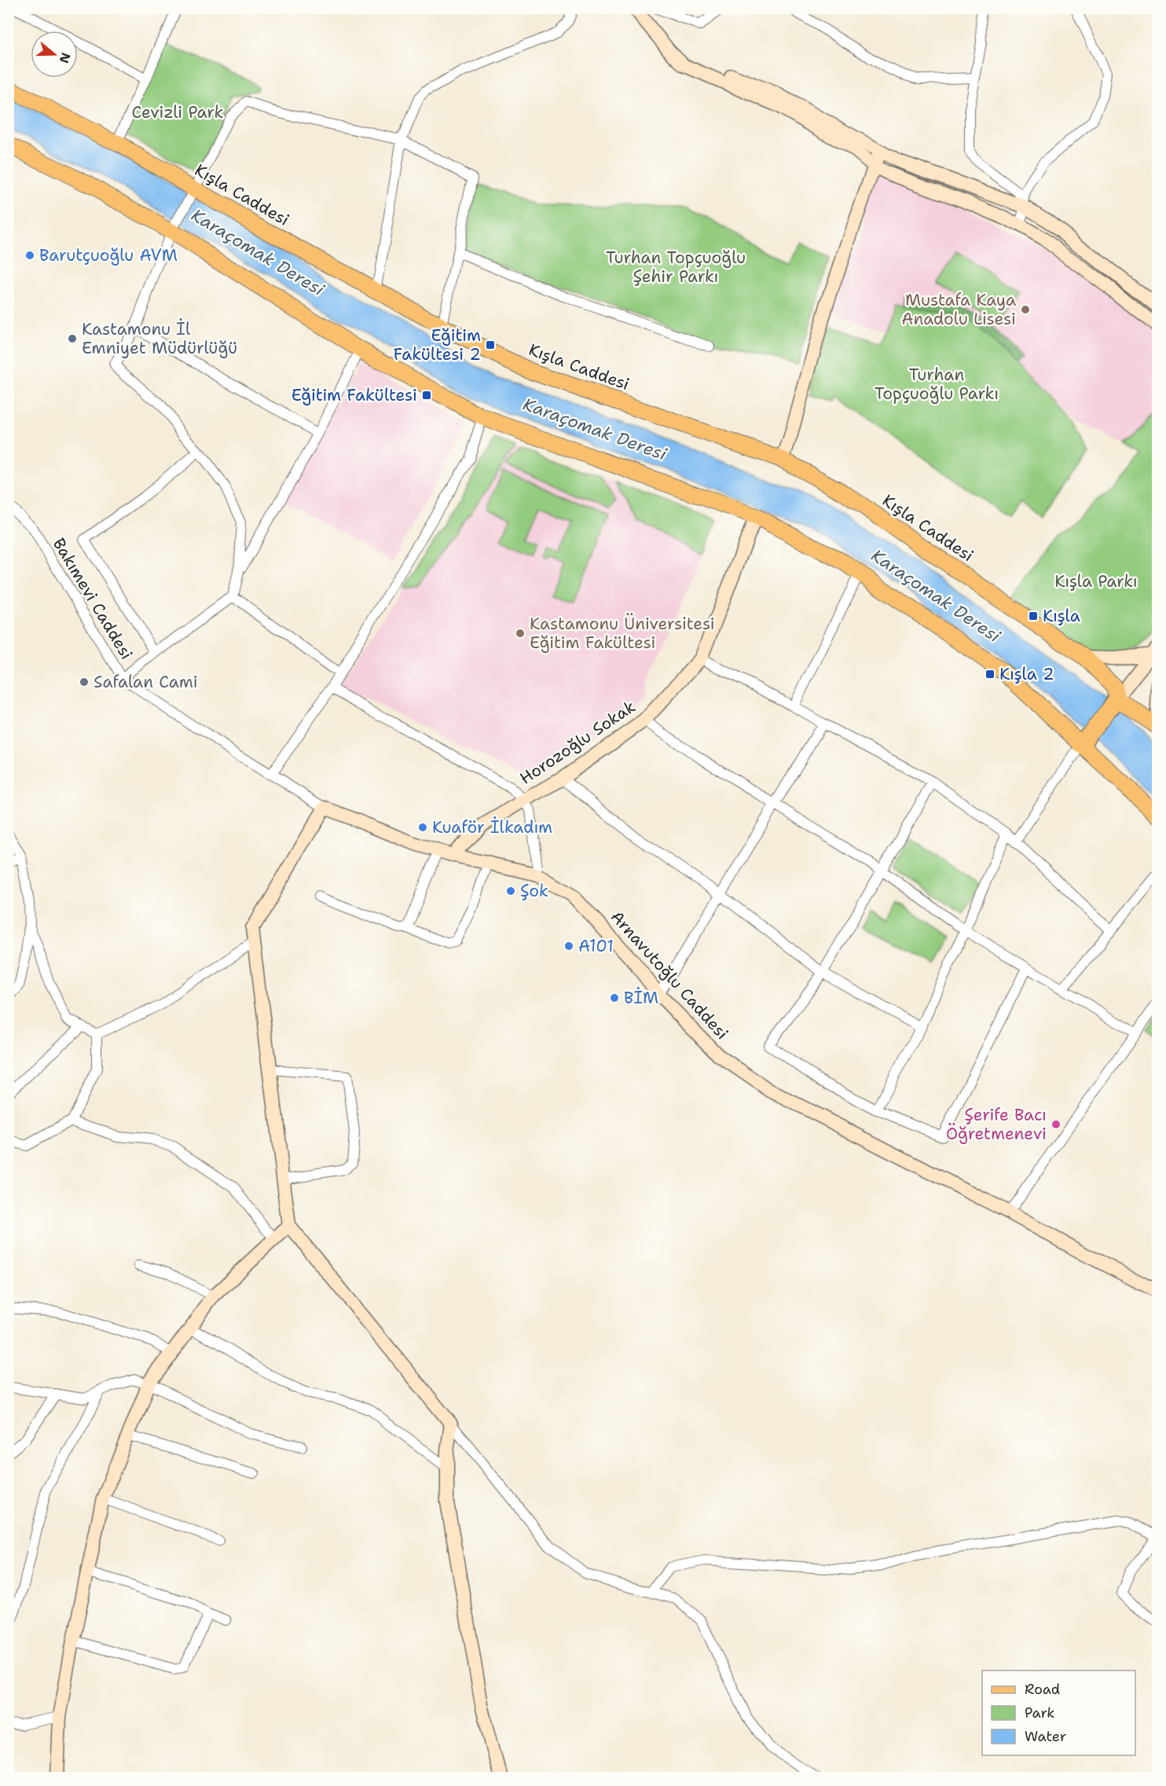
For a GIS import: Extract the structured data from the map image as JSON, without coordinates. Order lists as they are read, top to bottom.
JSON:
{
  "streets": {
    "main road": ["Kışla Caddesi"],
    "street": ["Bakımevi Caddesi", "Horozoğlu Sokak", "Arnavutoğlu Caddesi"]
  },
  "crossings": [
    ["Horozoğlu Sokak", "Arnavutoğlu Caddesi"]
  ],
  "water": ["Karaçomak Deresi"],
  "parks": [
    "Cevizli Park",
    "Turhan Topçuoğlu Şehir Parkı",
    "Turhan Topçuoğlu Parkı",
    "Kışla Parkı"
  ],
  "places": {
    "other": [
      "Barutçuoğlu AVM",
      "Mustafa Kaya Anadolu Lisesi",
      "Kastamonu İl Emniyet Müdürlüğü",
      "Kastamonu Üniversitesi Eğitim Fakültesi",
      "Safalan Cami",
      "Kuaför İlkadım",
      "Şok",
      "A101",
      "BİM",
      "Şerife Bacı Öğretmenevi"
    ],
    "transit": [
      "Eğitim Fakültesi 2",
      "Eğitim Fakültesi",
      "Kışla",
      "Kışla 2"
    ]
  },
  "legend": ["Road", "Park", "Water"],
  "north": "right"
}
